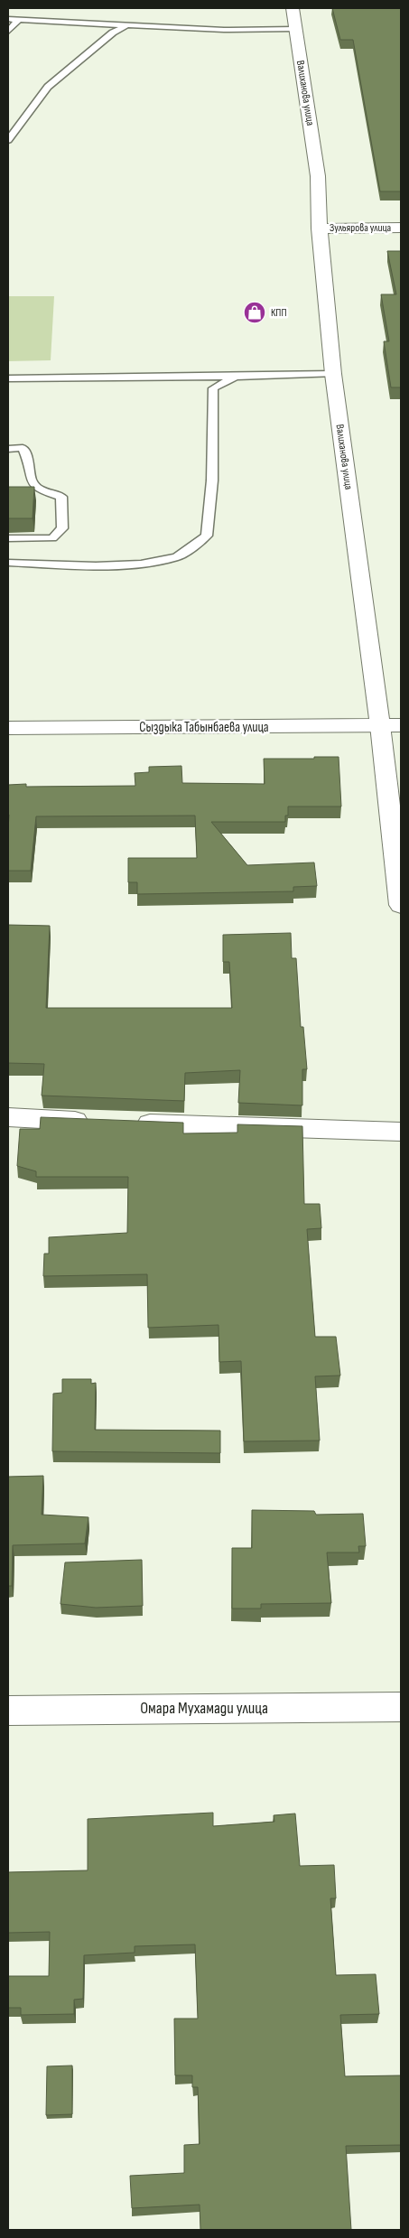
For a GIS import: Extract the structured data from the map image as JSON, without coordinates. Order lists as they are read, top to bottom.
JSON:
{
  "streets": {
    "street": [
      "Валиханова улица",
      "Зульярова улица",
      "Сыздыка Табынбаева улица",
      "Омара Мухамади улица"
    ]
  },
  "crossings": [
    ["Валиханова улица", "Зульярова улица"],
    ["Валиханова улица", "Сыздыка Табынбаева улица"]
  ],
  "places": {
    "shop": ["КПП"]
  }
}
